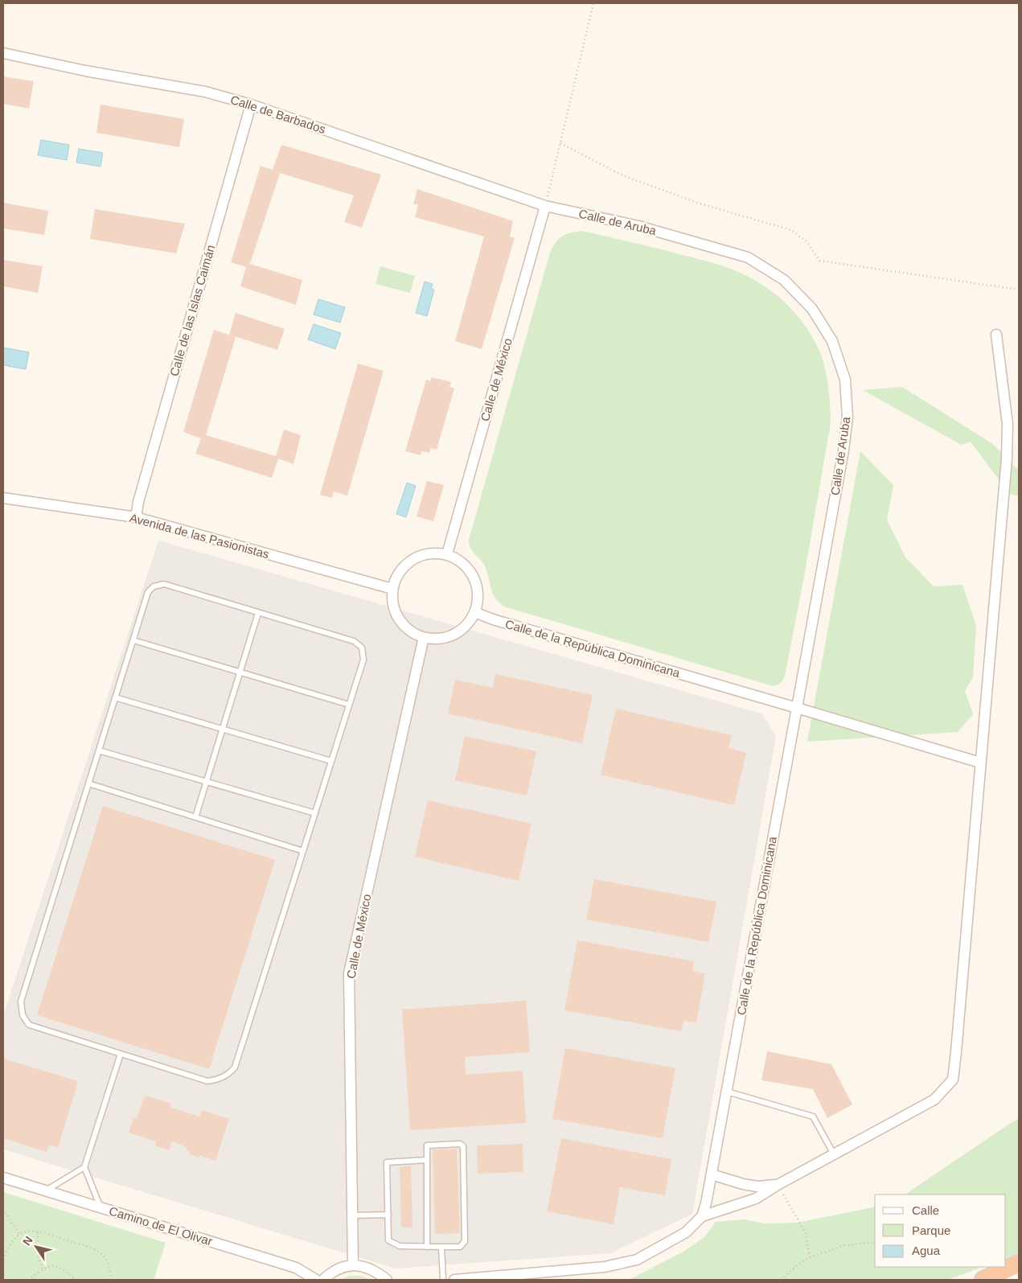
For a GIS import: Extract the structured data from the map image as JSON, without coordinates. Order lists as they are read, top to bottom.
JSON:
{
  "streets": {
    "street": [
      "Calle de Barbados",
      "Calle de Aruba",
      "Calle de las Islas Caimán",
      "Calle de México",
      "Avenida de las Pasionistas",
      "Calle de la República Dominicana",
      "Camino de El Olivar"
    ]
  },
  "crossings": [
    ["Calle de Barbados", "Calle de Aruba"],
    ["Calle de Barbados", "Calle de las Islas Caimán"],
    ["Calle de Barbados", "Calle de México"],
    ["Calle de Aruba", "Calle de México"],
    ["Calle de Aruba", "Calle de la República Dominicana"],
    ["Calle de las Islas Caimán", "Avenida de las Pasionistas"],
    ["Calle de México", "Avenida de las Pasionistas"],
    ["Calle de México", "Calle de la República Dominicana"],
    ["Avenida de las Pasionistas", "Calle de la República Dominicana"]
  ],
  "legend": ["Calle", "Parque", "Agua"],
  "north": "top left"
}
